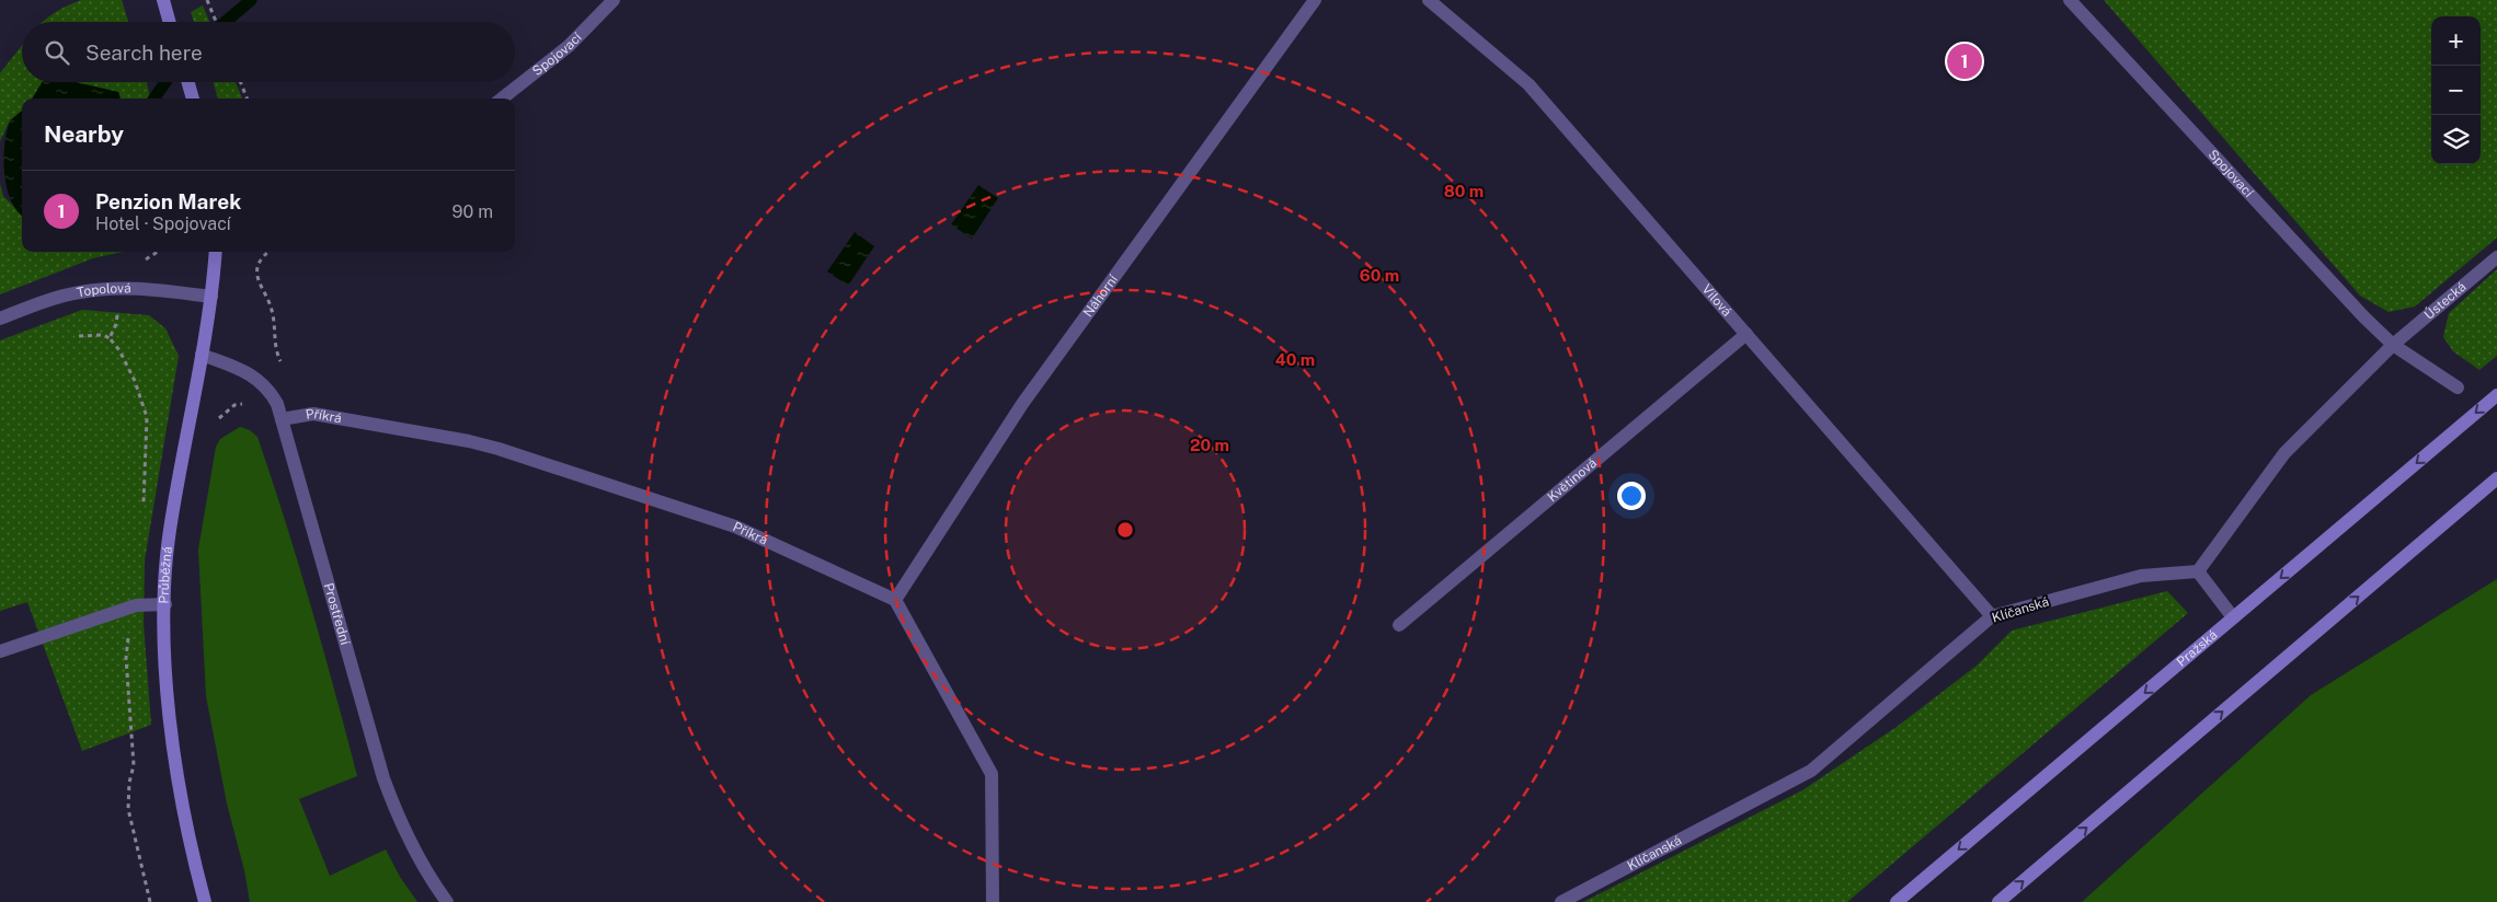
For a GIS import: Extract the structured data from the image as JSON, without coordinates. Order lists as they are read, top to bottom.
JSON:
{
  "streets": {
    "main road": ["Průběžná", "Pražská"],
    "street": [
      "Spojovací",
      "Topolová",
      "Náhorní",
      "Vilová",
      "Ústecká",
      "Příkrá",
      "Květinová",
      "Klíčanská",
      "Prostřední"
    ]
  },
  "crossings": [
    ["Spojovací", "Ústecká"],
    ["Topolová", "Průběžná"],
    ["Náhorní", "Příkrá"],
    ["Vilová", "Květinová"],
    ["Vilová", "Klíčanská"],
    ["Příkrá", "Prostřední"],
    ["Průběžná", "Prostřední"]
  ],
  "page": {
    "map_buttons": ["+", "−"],
    "search": "Search here",
    "pins": "1",
    "heading": "Nearby",
    "list": [
      {
        "mark": "1",
        "name": "Penzion Marek",
        "note": "Hotel · Spojovací",
        "value": "90 m"
      }
    ]
  },
  "rings": [
    "80 m",
    "60 m",
    "40 m",
    "20 m"
  ]
}
